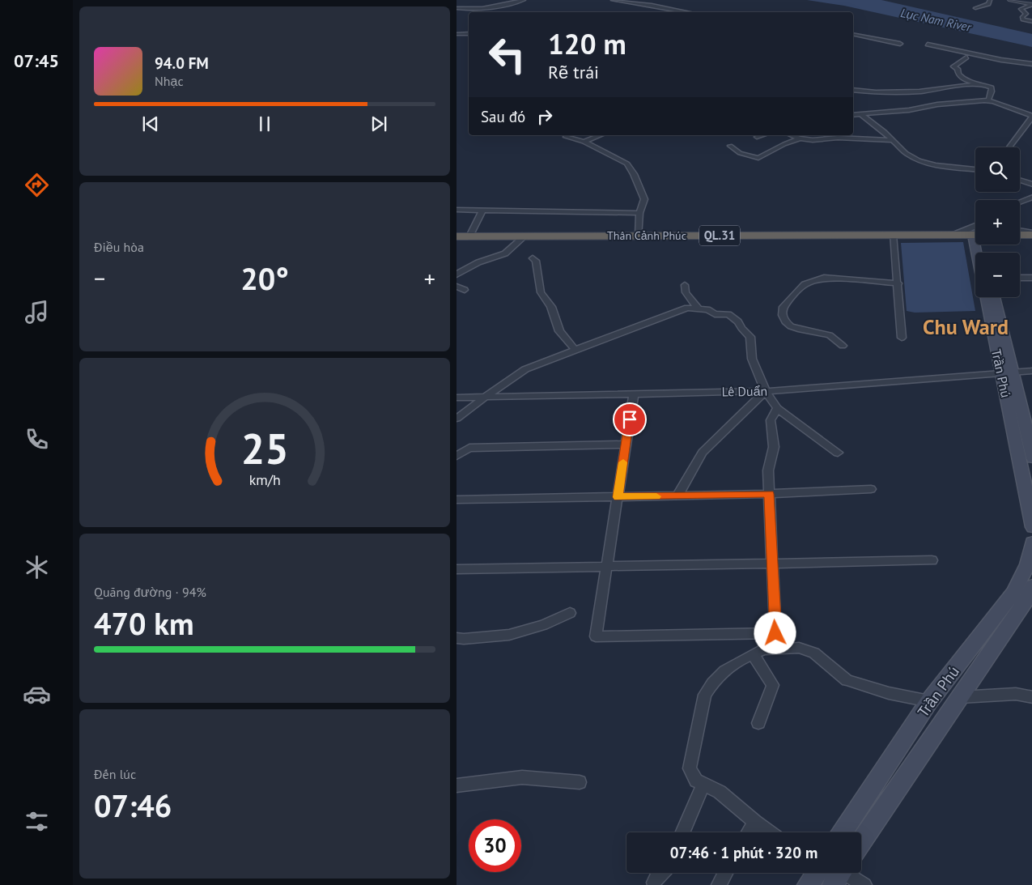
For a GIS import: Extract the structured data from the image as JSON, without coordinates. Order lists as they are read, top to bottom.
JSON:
{
  "streets": {
    "highway": ["Thân Cảnh Phúc", "QL.31"],
    "main road": ["Trần Phú"],
    "street": ["Lê Duẩn"]
  },
  "crossings": [
    ["Trần Phú", "Lê Duẩn"]
  ],
  "districts": ["Chu Ward"],
  "water": ["Lục Nam River"],
  "page": {
    "tabs": "07:45",
    "turn": ["120 m", "Rẽ trái"],
    "song": ["94.0 FM", "Nhạc"],
    "then": "Sau đó",
    "map_buttons": ["+", "−"],
    "tile": [
      "Điều hòa",
      ["Quãng đường · 94%", "470 km"],
      ["Đến lúc", "07:46"]
    ],
    "heat": ["−", "20°", "+"],
    "limit": "30",
    "trip": "07:46 · 1 phút · 320 m",
    "gauge": ["25", "km/h"]
  }
}
